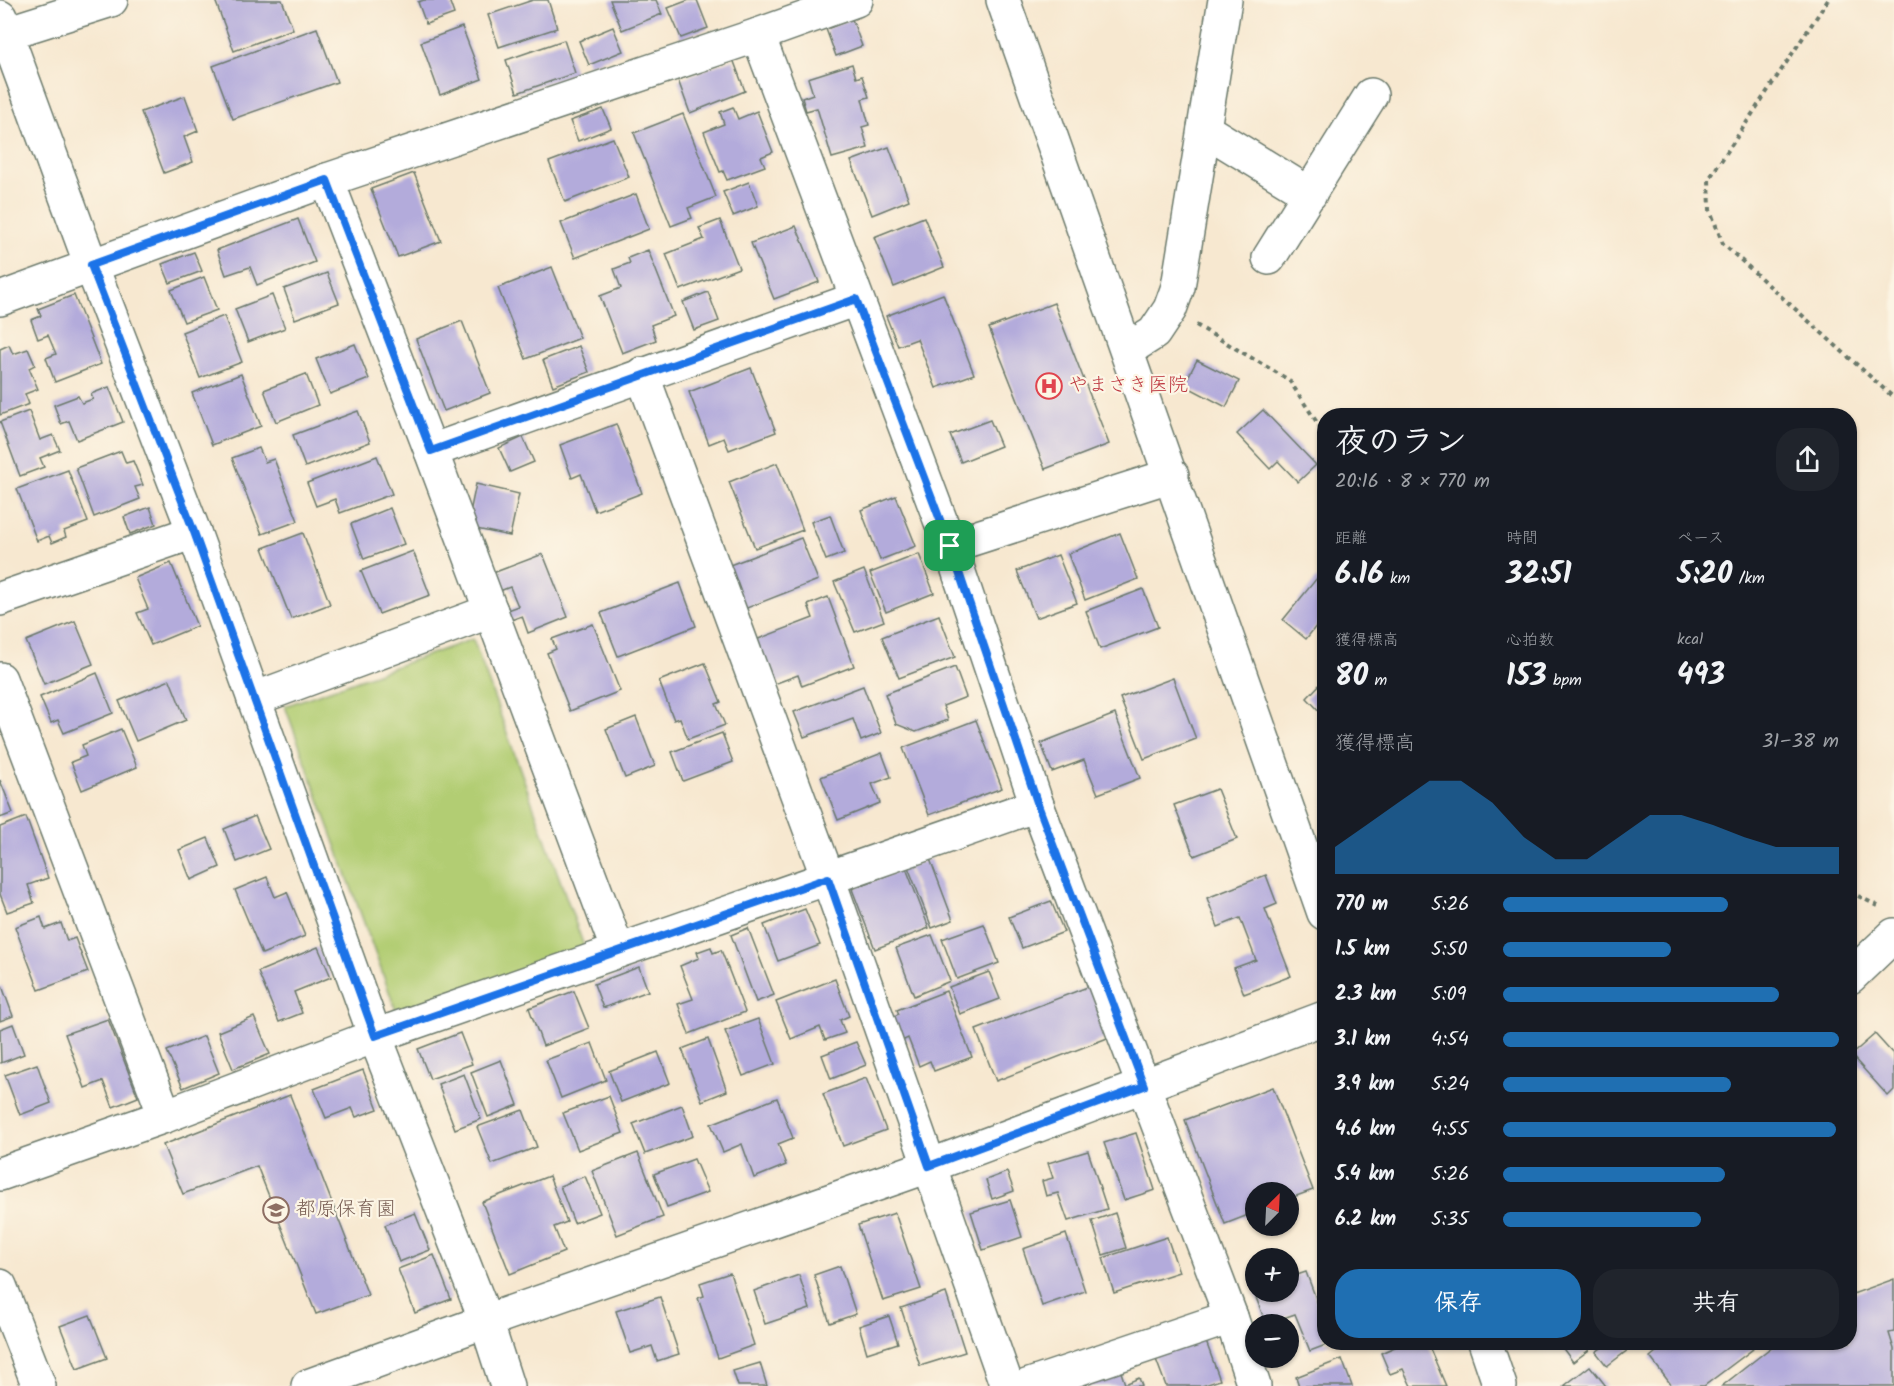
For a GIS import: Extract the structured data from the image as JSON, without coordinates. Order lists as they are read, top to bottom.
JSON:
{
  "places": {
    "hospital": ["やまさき医院"],
    "school or university": ["都原保育園"]
  },
  "north": "top right",
  "page": {
    "heading": ["夜のラン", "20:16 · 8 × 770 m"],
    "stats": [
      ["距離", "6.16 km"],
      ["時間", "32:51"],
      ["ペース", "5:20 /km"],
      ["獲得標高", "80 m"],
      ["心拍数", "153 bpm"],
      ["kcal", "493"]
    ],
    "chart": ["獲得標高", "31–38 m"],
    "list": [
      {
        "name": "770 m",
        "note": "5:26"
      },
      {
        "name": "1.5 km",
        "note": "5:50"
      },
      {
        "name": "2.3 km",
        "note": "5:09"
      },
      {
        "name": "3.1 km",
        "note": "4:54"
      },
      {
        "name": "3.9 km",
        "note": "5:24"
      },
      {
        "name": "4.6 km",
        "note": "4:55"
      },
      {
        "name": "5.4 km",
        "note": "5:26"
      },
      {
        "name": "6.2 km",
        "note": "5:35"
      }
    ],
    "map_buttons": ["+", "−"],
    "buttons": ["保存", "共有"]
  }
}
